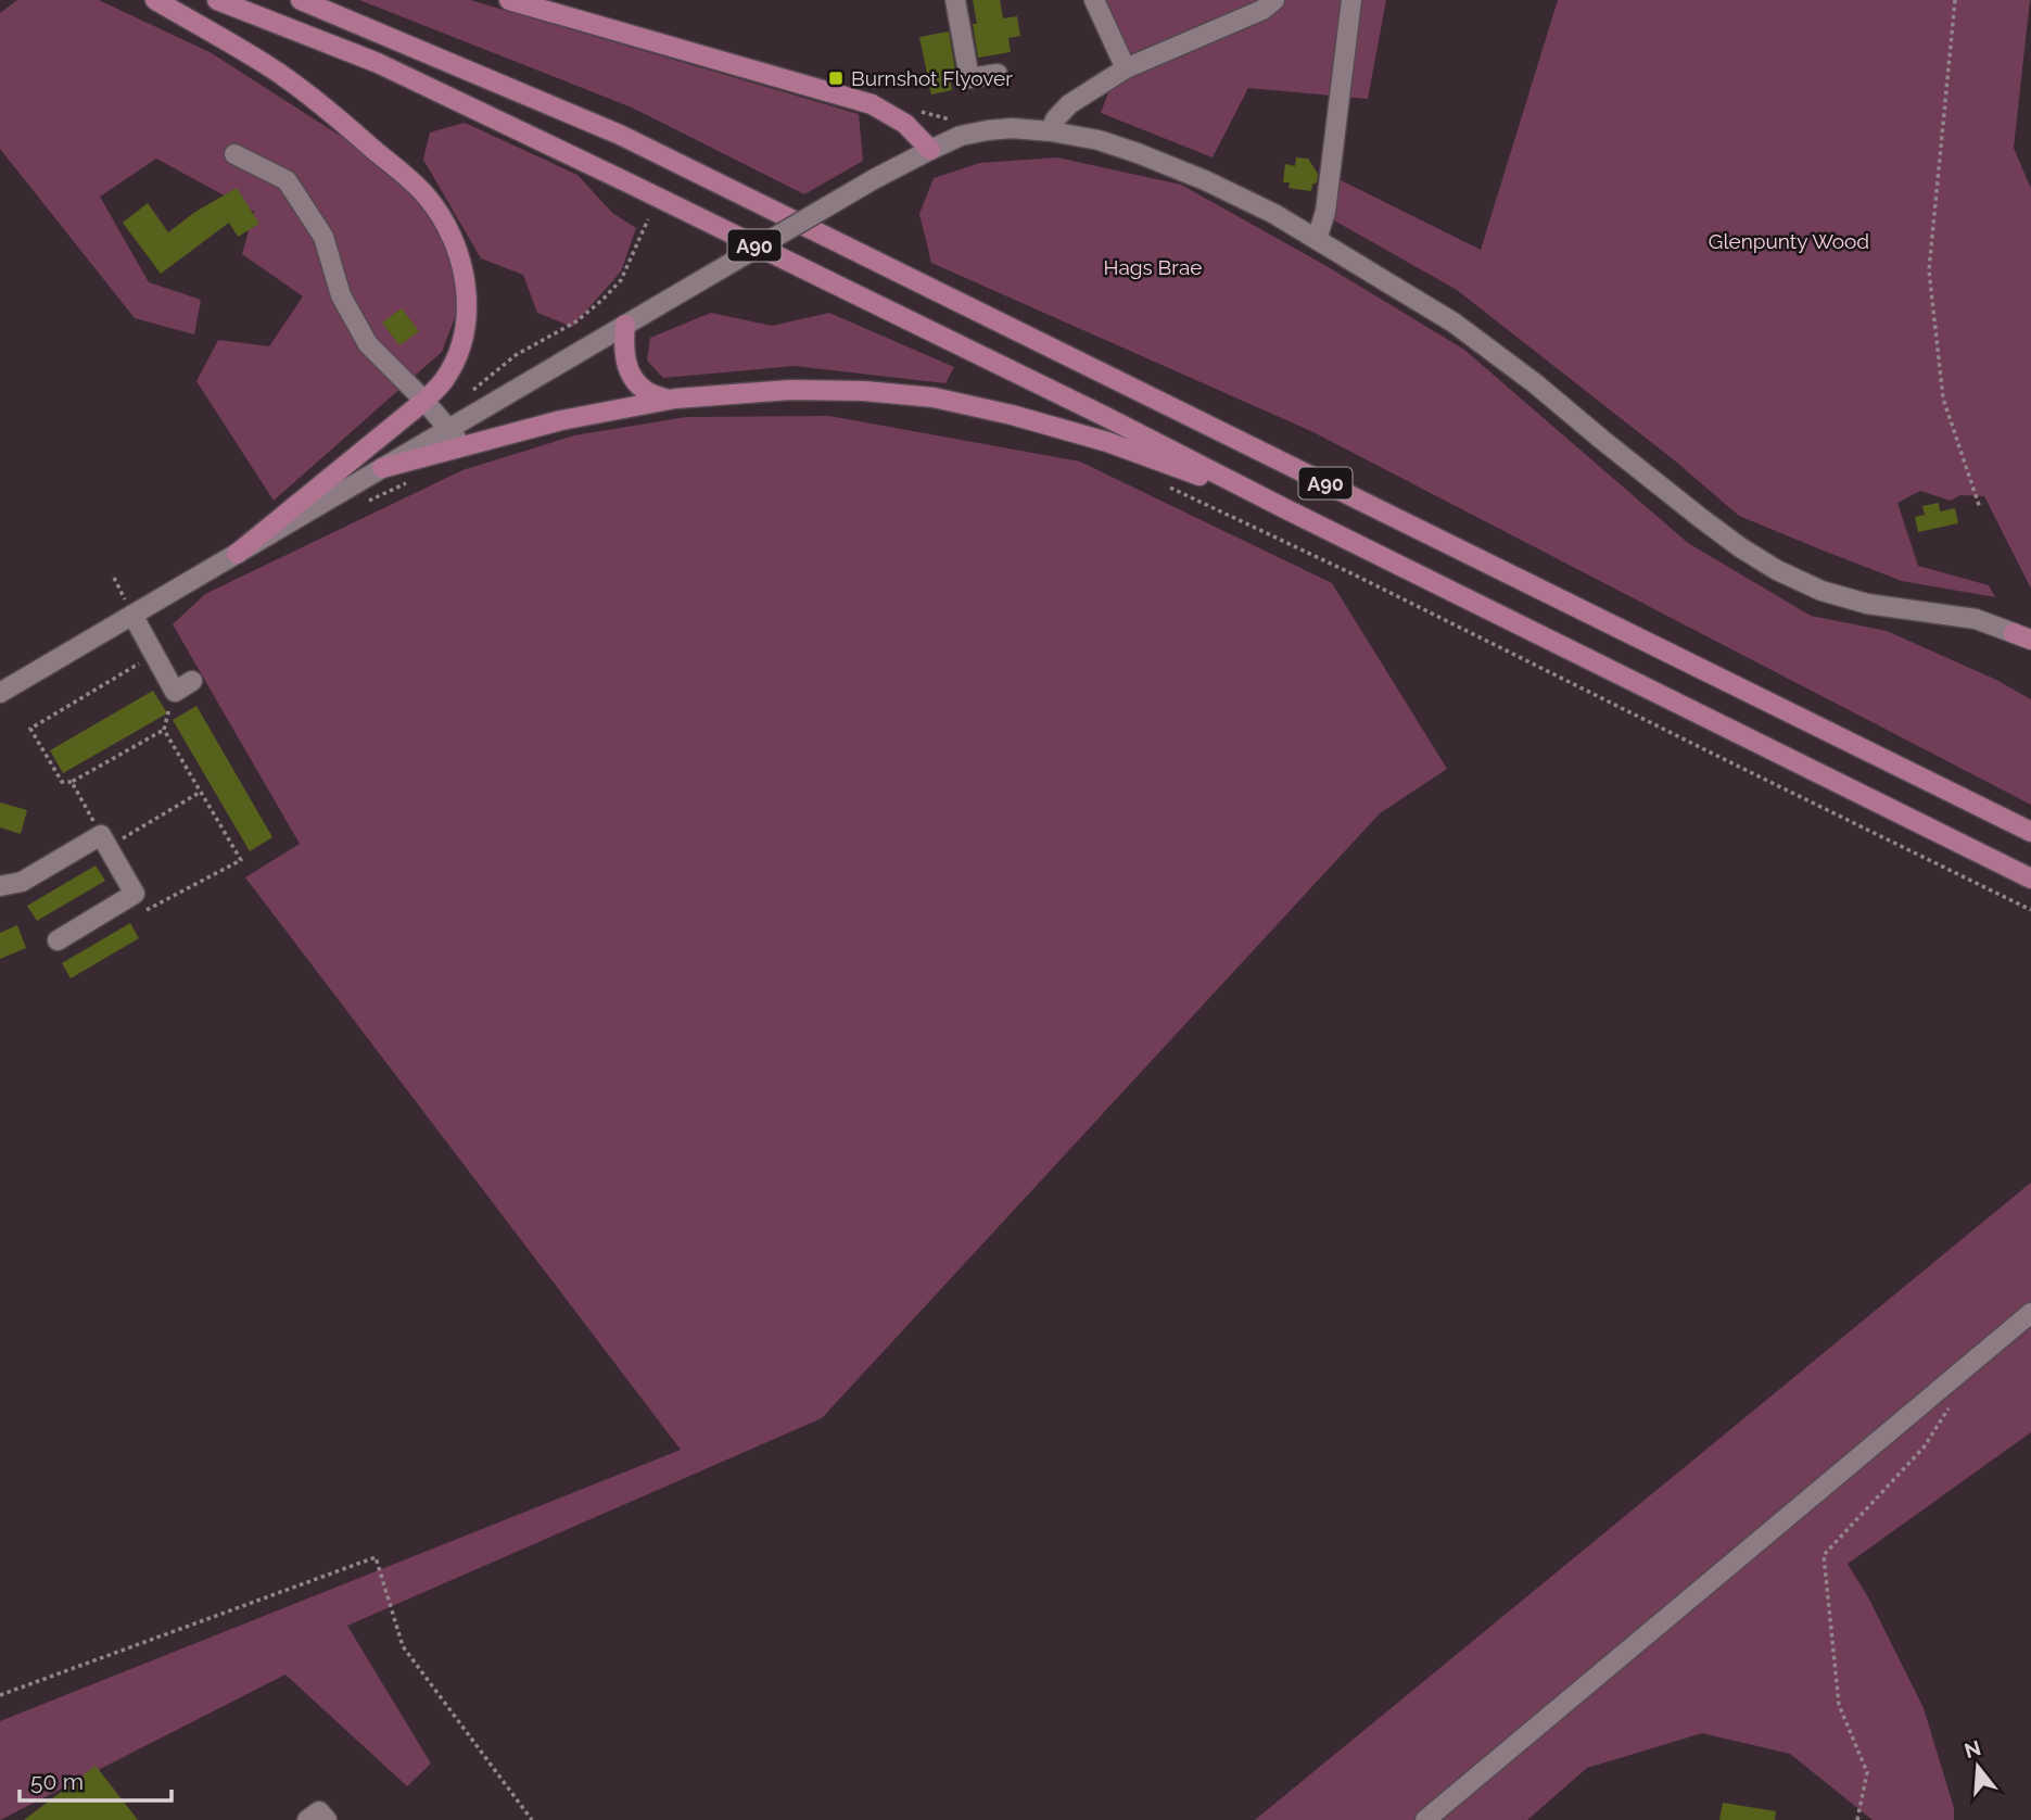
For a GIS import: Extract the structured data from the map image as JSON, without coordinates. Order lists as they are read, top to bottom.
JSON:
{
  "streets": {
    "main road": ["A90"]
  },
  "parks": ["Glenpunty Wood", "Hags Brae"],
  "places": {
    "transit": ["Burnshot Flyover"]
  },
  "scale_bar": "50 m",
  "north": "top"
}
